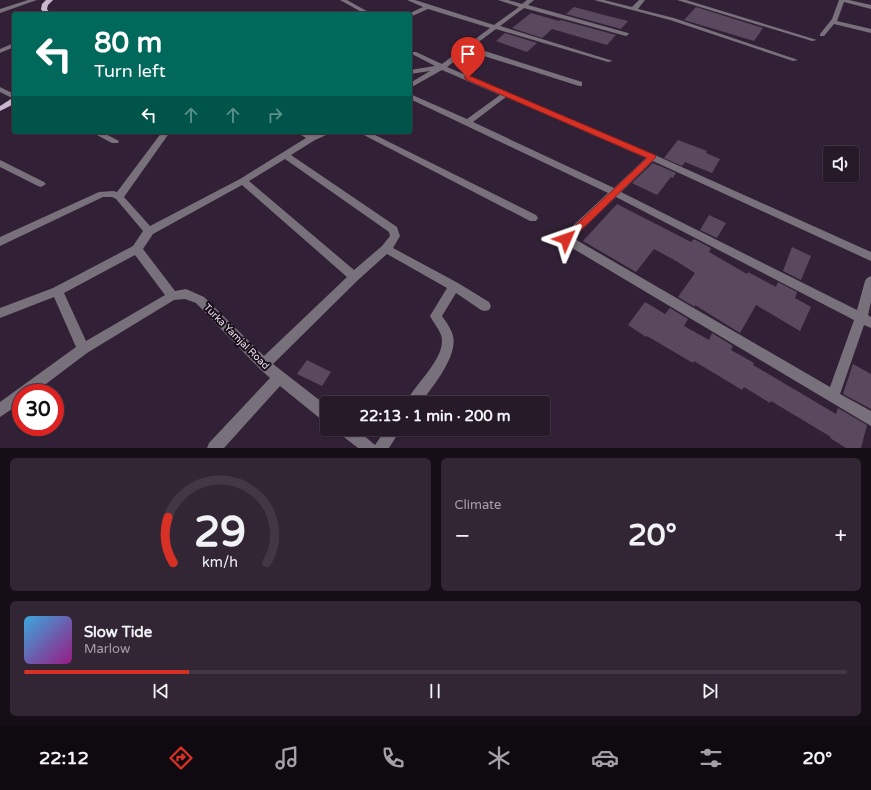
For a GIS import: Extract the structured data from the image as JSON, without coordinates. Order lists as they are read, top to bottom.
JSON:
{
  "streets": {
    "street": ["Turka Yamjal Road"]
  },
  "page": {
    "turn": ["80 m", "Turn left"],
    "limit": "30",
    "trip": "22:13 · 1 min · 200 m",
    "tile": "Climate",
    "heat": ["−", "20°", "+"],
    "song": ["Slow Tide", "Marlow"],
    "tabs": ["22:12", "20°"],
    "gauge": ["29", "km/h"]
  }
}
